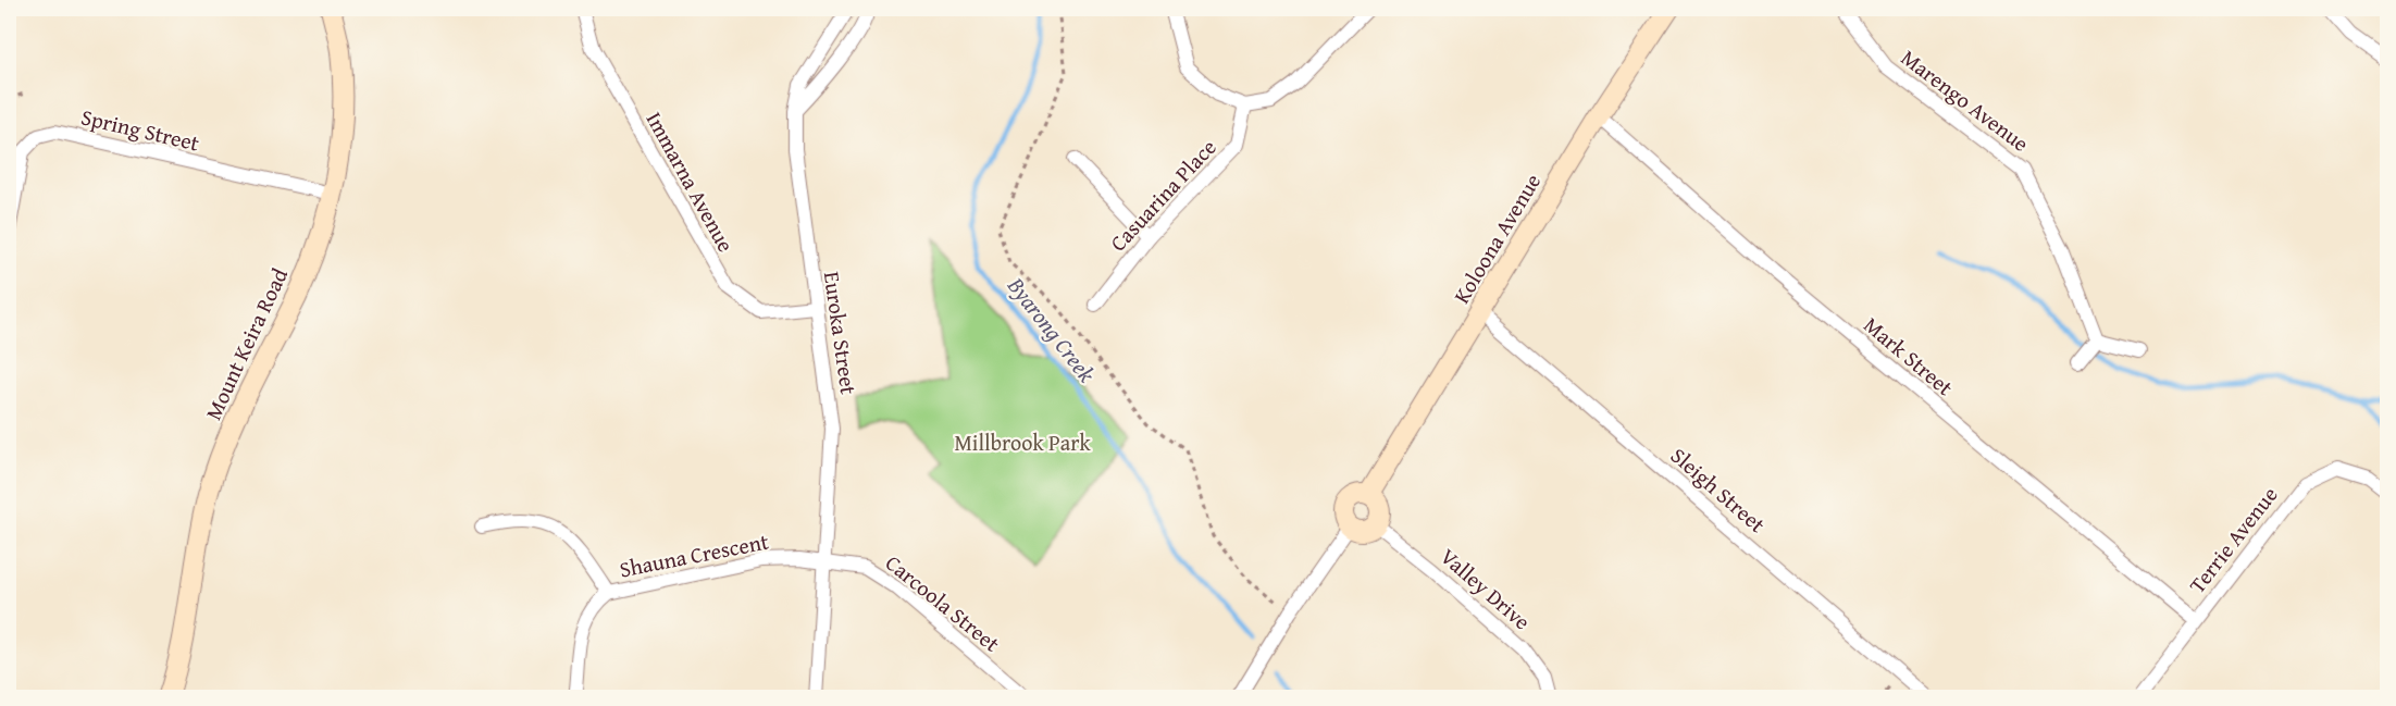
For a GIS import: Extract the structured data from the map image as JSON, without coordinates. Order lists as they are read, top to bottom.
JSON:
{
  "streets": {
    "main road": ["Koloona Avenue", "Mount Keira Road"],
    "street": [
      "Marengo Avenue",
      "Spring Street",
      "Immarna Avenue",
      "Casuarina Place",
      "Euroka Street",
      "Mark Street",
      "Sleigh Street",
      "Terrie Avenue",
      "Shauna Crescent",
      "Valley Drive",
      "Carcoola Street"
    ]
  },
  "crossings": [
    ["Spring Street", "Mount Keira Road"],
    ["Immarna Avenue", "Euroka Street"],
    ["Koloona Avenue", "Mark Street"],
    ["Koloona Avenue", "Sleigh Street"],
    ["Koloona Avenue", "Valley Drive"],
    ["Euroka Street", "Shauna Crescent"],
    ["Euroka Street", "Carcoola Street"],
    ["Mark Street", "Terrie Avenue"],
    ["Shauna Crescent", "Carcoola Street"]
  ],
  "water": ["Byarong Creek"],
  "parks": ["Millbrook Park"]
}
